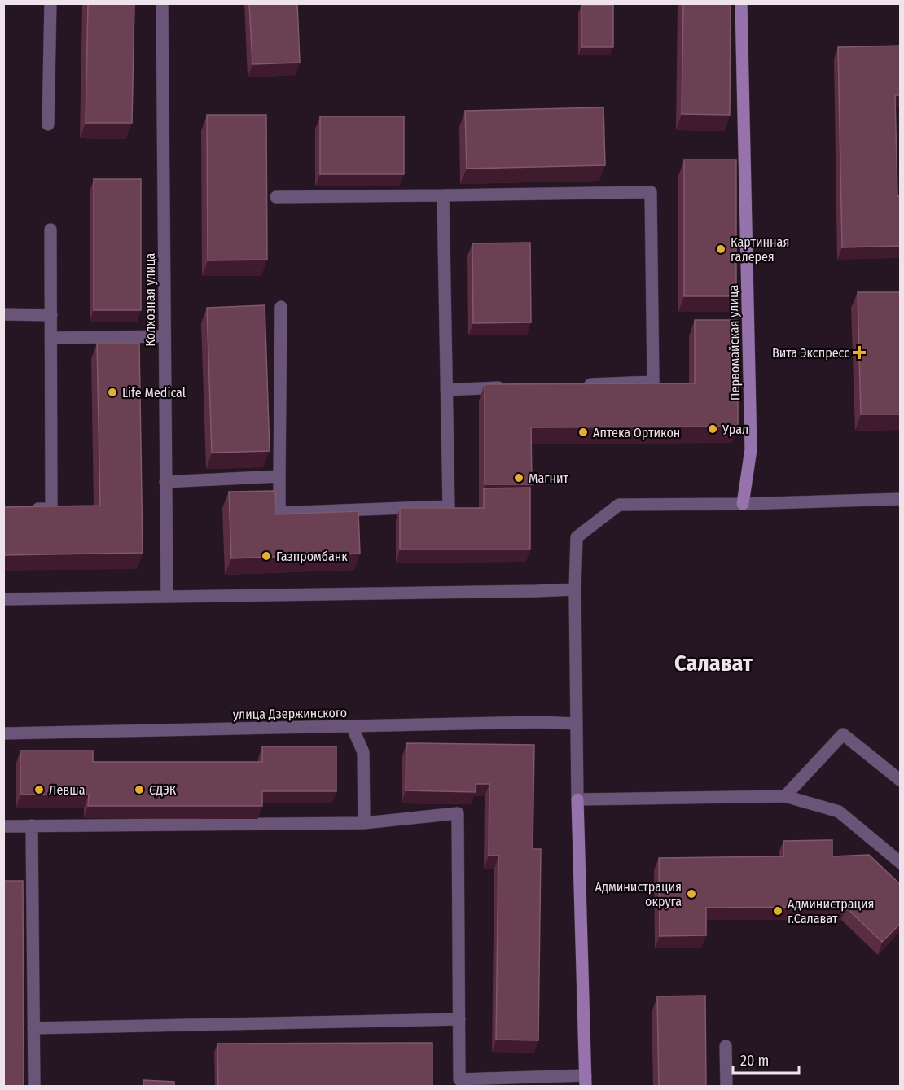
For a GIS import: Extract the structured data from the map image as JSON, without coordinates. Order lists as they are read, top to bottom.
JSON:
{
  "streets": {
    "street": ["Колхозная улица", "Первомайская улица", "улица Дзержинского"]
  },
  "districts": ["Салават"],
  "places": {
    "other": [
      "Картинная галерея",
      "Life Medical",
      "Урал",
      "Аптека Ортикон",
      "Магнит",
      "Газпромбанк",
      "Левша",
      "СДЭК",
      "Администрация округа",
      "Администрация г.Салават"
    ],
    "health": ["Вита Экспресс"]
  },
  "scale_bar": "20 m"
}
